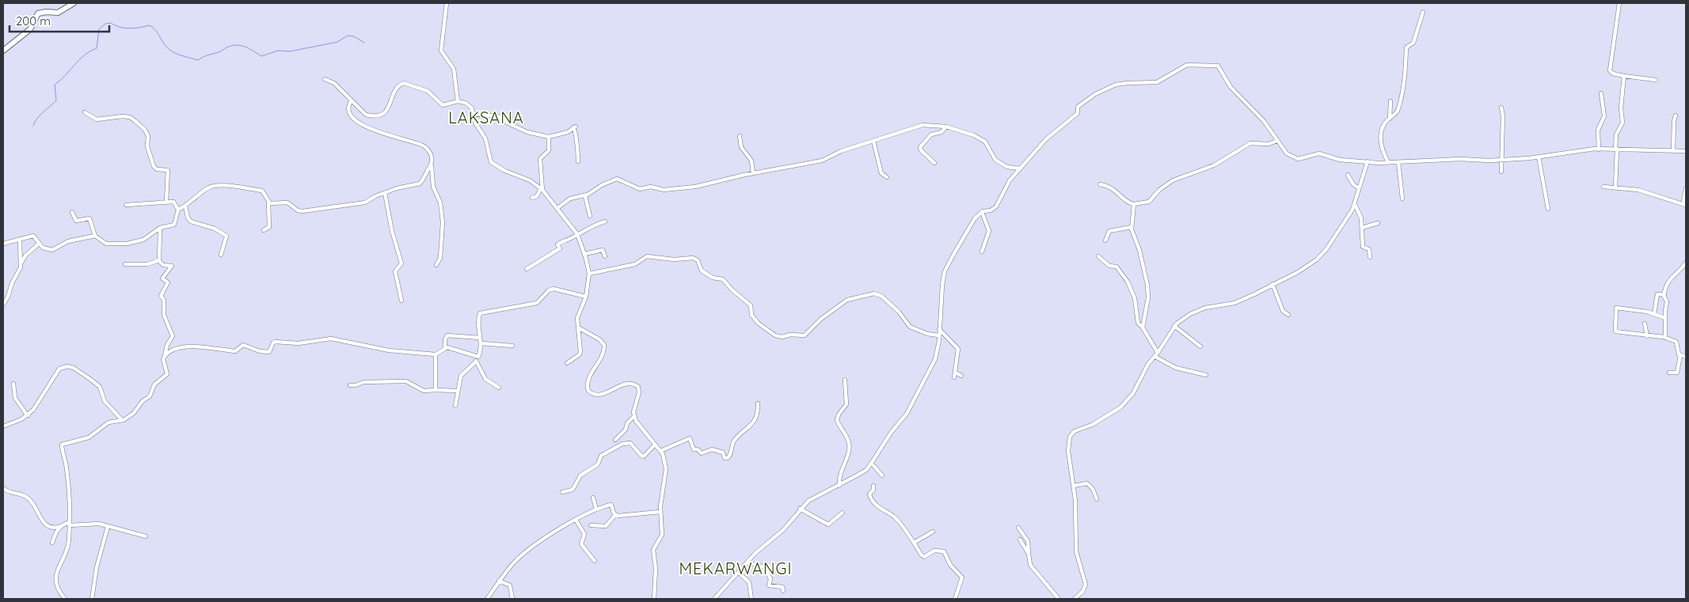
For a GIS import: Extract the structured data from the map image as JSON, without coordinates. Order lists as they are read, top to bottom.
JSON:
{
  "districts": ["LAKSANA", "MEKARWANGI"],
  "scale_bar": "200 m"
}
